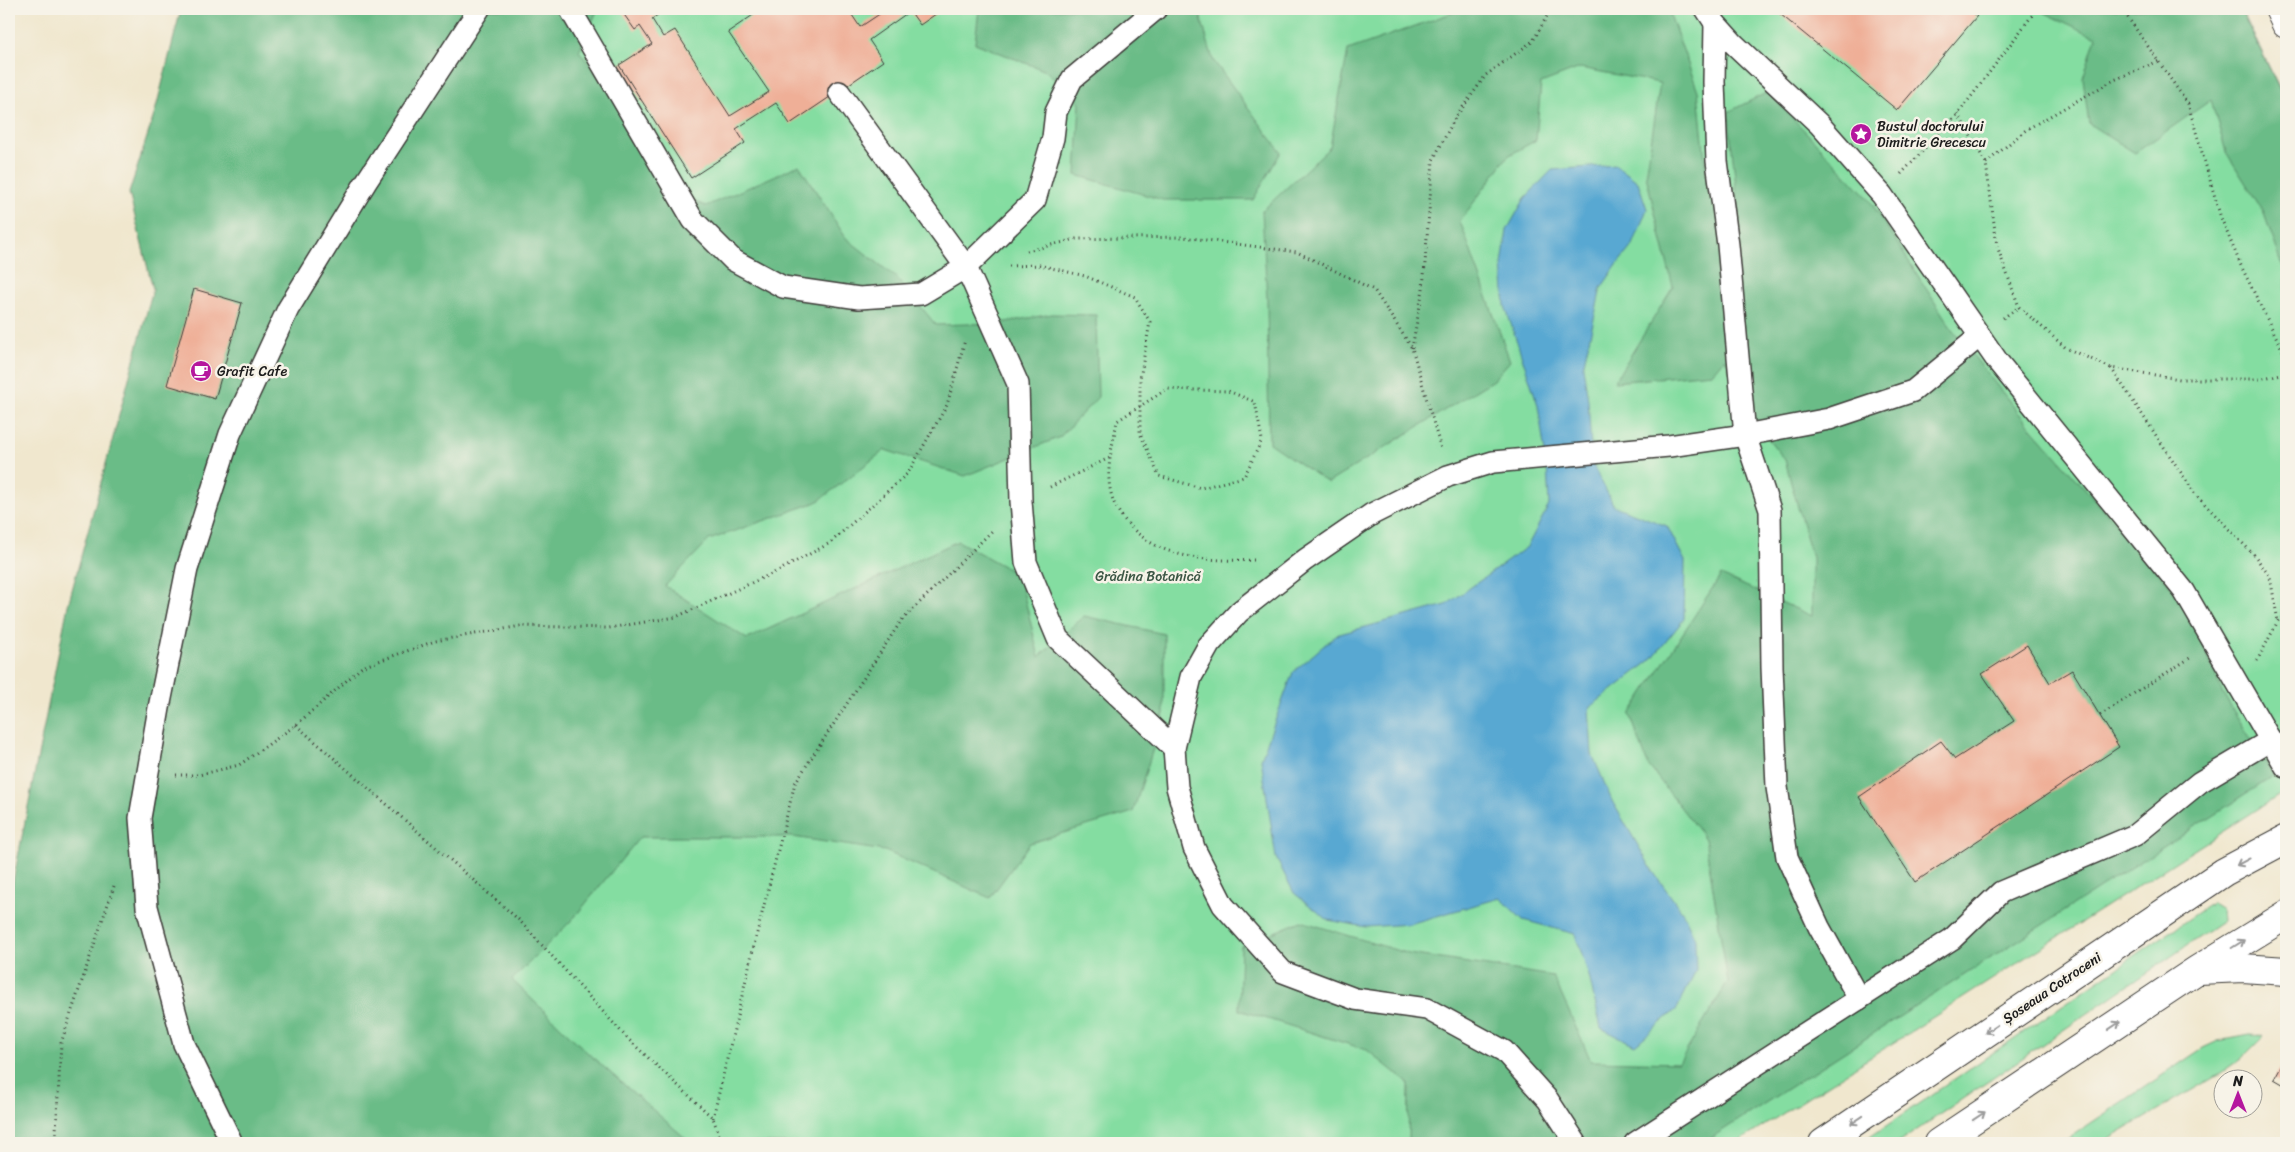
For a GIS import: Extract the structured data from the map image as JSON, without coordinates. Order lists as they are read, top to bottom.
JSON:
{
  "streets": {
    "main road": ["Șoseaua Cotroceni"]
  },
  "parks": ["Grădina Botanică"],
  "places": {
    "place": ["Bustul doctorului Dimitrie Grecescu"],
    "cafe": ["Grafit Cafe"]
  },
  "north": "top"
}
